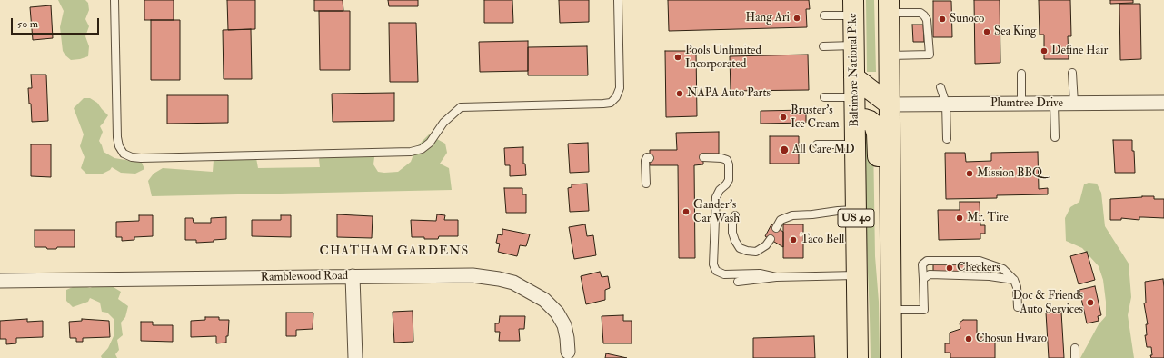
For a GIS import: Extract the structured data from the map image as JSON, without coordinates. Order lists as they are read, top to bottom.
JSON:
{
  "streets": {
    "main road": ["Baltimore National Pike", "US 40"],
    "street": ["Plumtree Drive", "Ramblewood Road"]
  },
  "crossings": [
    ["Plumtree Drive", "US 40"]
  ],
  "districts": ["CHATHAM GARDENS"],
  "places": [
    "Hang Ari",
    "Sunoco",
    "Sea King",
    "Define Hair",
    "Pools Unlimited Incorporated",
    "NAPA Auto Parts",
    "Bruster's Ice Cream",
    "All Care MD",
    "Mission BBQ",
    "Gander's Car Wash",
    "Mr. Tire",
    "Taco Bell",
    "Checkers",
    "Doc & Friends Auto Services",
    "Chosun Hwaro"
  ],
  "scale_bar": "50 m"
}
